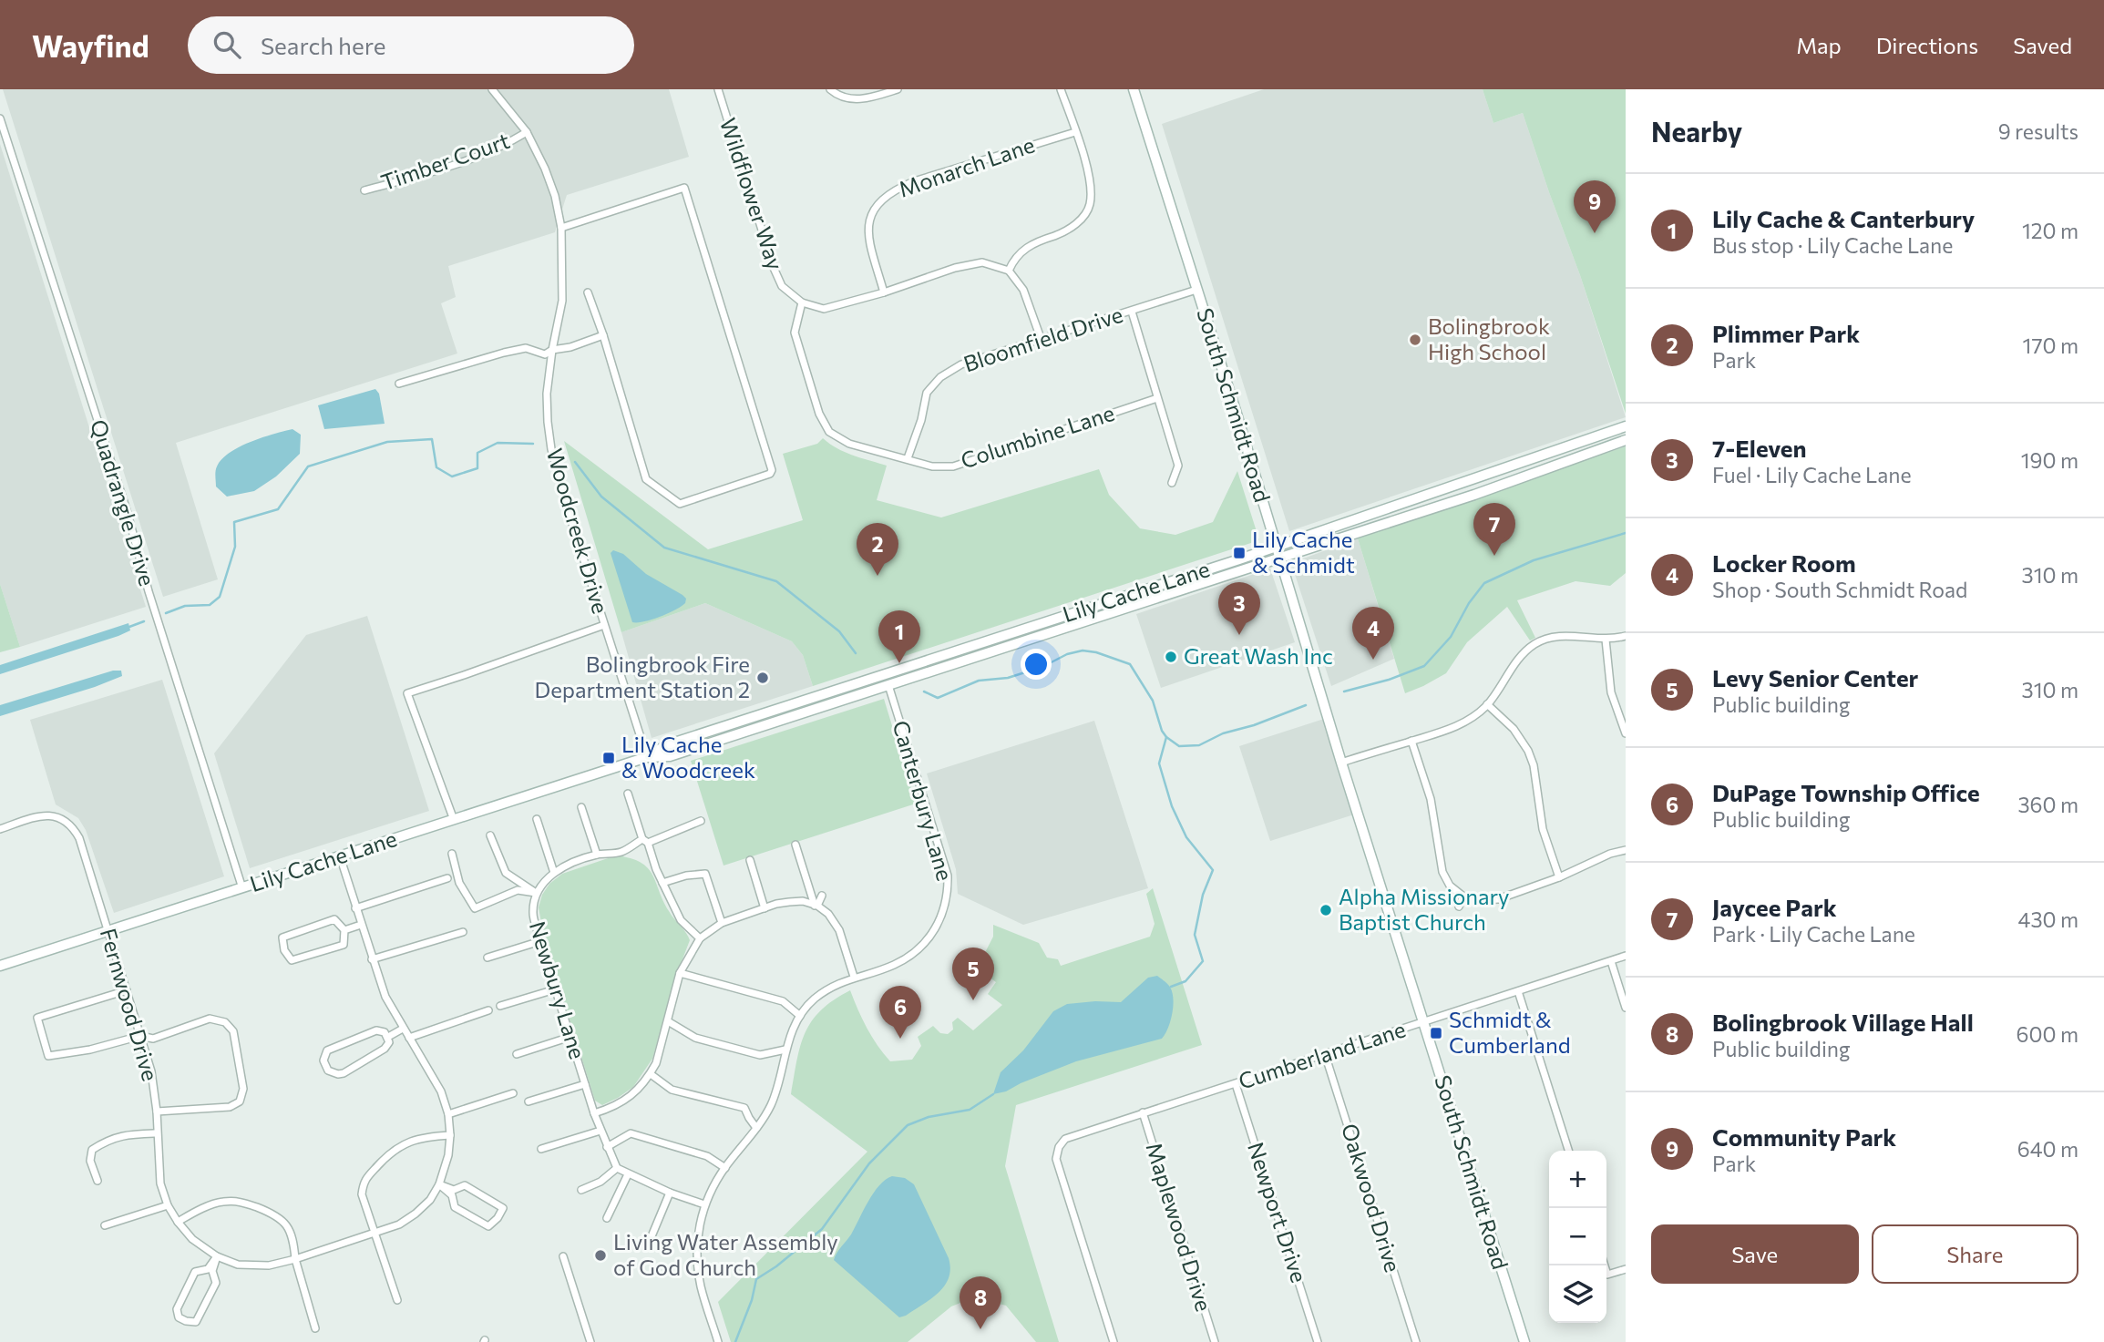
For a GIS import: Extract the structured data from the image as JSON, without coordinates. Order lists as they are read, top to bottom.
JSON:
{
  "streets": {
    "street": [
      "Timber Court",
      "Monarch Lane",
      "Wildflower Way",
      "Bloomfield Drive",
      "South Schmidt Road",
      "Columbine Lane",
      "Quadrangle Drive",
      "Woodcreek Drive",
      "Lily Cache Lane",
      "Canterbury Lane",
      "Newbury Lane",
      "Fernwood Drive",
      "Cumberland Lane",
      "Oakwood Drive",
      "Newport Drive",
      "Maplewood Drive"
    ]
  },
  "crossings": [
    ["Timber Court", "Woodcreek Drive"],
    ["Wildflower Way", "Columbine Lane"],
    ["Bloomfield Drive", "South Schmidt Road"],
    ["Bloomfield Drive", "Columbine Lane"],
    ["South Schmidt Road", "Lily Cache Lane"],
    ["South Schmidt Road", "Cumberland Lane"],
    ["Quadrangle Drive", "Lily Cache Lane"],
    ["Woodcreek Drive", "Lily Cache Lane"],
    ["Lily Cache Lane", "Canterbury Lane"],
    ["Lily Cache Lane", "Fernwood Drive"],
    ["Cumberland Lane", "Oakwood Drive"],
    ["Cumberland Lane", "Newport Drive"],
    ["Cumberland Lane", "Maplewood Drive"]
  ],
  "places": {
    "other": [
      "Bolingbrook High School",
      "Great Wash Inc",
      "Bolingbrook Fire Department Station 2",
      "Alpha Missionary Baptist Church",
      "Living Water Assembly of God Church"
    ],
    "transit": ["Lily Cache & Schmidt", "Lily Cache & Woodcreek", "Schmidt & Cumberland"]
  },
  "page": {
    "header": "Wayfind",
    "search": "Search here",
    "nav": ["Map", "Directions", "Saved"],
    "heading": ["Nearby", "9 results"],
    "list": [
      {
        "mark": "1",
        "name": "Lily Cache & Canterbury",
        "note": "Bus stop · Lily Cache Lane",
        "value": "120 m"
      },
      {
        "mark": "2",
        "name": "Plimmer Park",
        "note": "Park",
        "value": "170 m"
      },
      {
        "mark": "3",
        "name": "7-Eleven",
        "note": "Fuel · Lily Cache Lane",
        "value": "190 m"
      },
      {
        "mark": "4",
        "name": "Locker Room",
        "note": "Shop · South Schmidt Road",
        "value": "310 m"
      },
      {
        "mark": "5",
        "name": "Levy Senior Center",
        "note": "Public building",
        "value": "310 m"
      },
      {
        "mark": "6",
        "name": "DuPage Township Office",
        "note": "Public building",
        "value": "360 m"
      },
      {
        "mark": "7",
        "name": "Jaycee Park",
        "note": "Park · Lily Cache Lane",
        "value": "430 m"
      },
      {
        "mark": "8",
        "name": "Bolingbrook Village Hall",
        "note": "Public building",
        "value": "600 m"
      },
      {
        "mark": "9",
        "name": "Community Park",
        "note": "Park",
        "value": "640 m"
      }
    ],
    "pins": [
      "9",
      "7",
      "2",
      "3",
      "4",
      "1",
      "5",
      "6",
      "8"
    ],
    "map_buttons": ["+", "−"],
    "buttons": ["Save", "Share"]
  }
}
